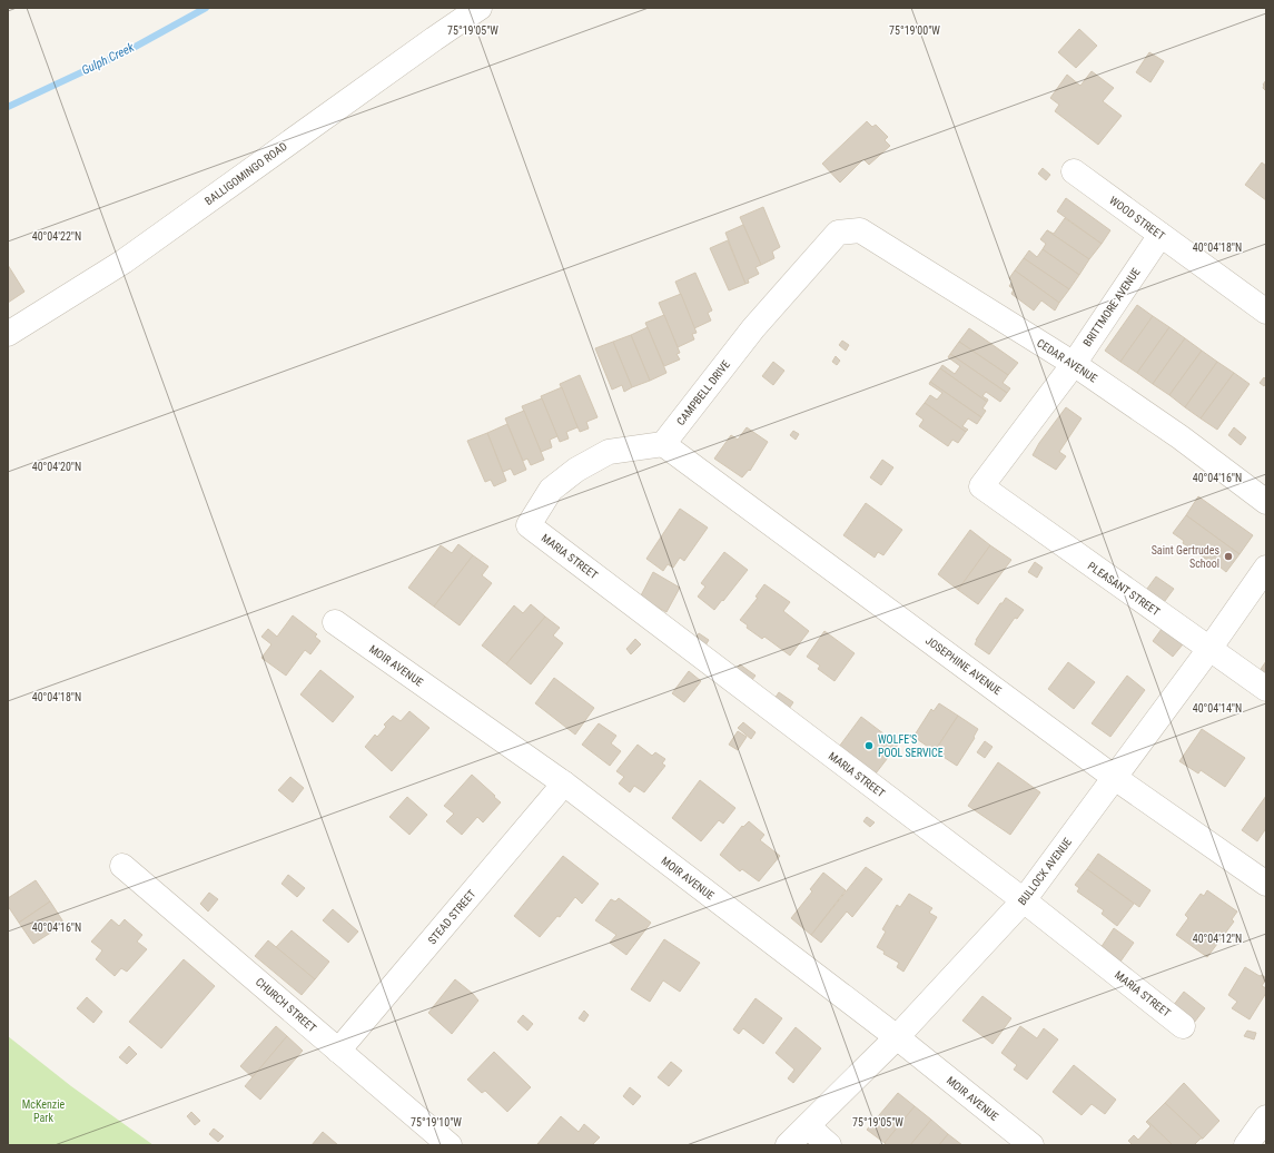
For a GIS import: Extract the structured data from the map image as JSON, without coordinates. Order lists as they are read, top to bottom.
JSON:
{
  "streets": {
    "street": [
      "BALLIGOMINGO ROAD",
      "WOOD STREET",
      "BRITTMORE AVENUE",
      "CEDAR AVENUE",
      "CAMPBELL DRIVE",
      "MARIA STREET",
      "PLEASANT STREET",
      "MOIR AVENUE",
      "JOSEPHINE AVENUE",
      "BULLOCK AVENUE",
      "STEAD STREET",
      "CHURCH STREET"
    ]
  },
  "crossings": [
    ["WOOD STREET", "BRITTMORE AVENUE"],
    ["BRITTMORE AVENUE", "CEDAR AVENUE"],
    ["BRITTMORE AVENUE", "PLEASANT STREET"],
    ["CEDAR AVENUE", "CAMPBELL DRIVE"],
    ["CAMPBELL DRIVE", "MARIA STREET"],
    ["CAMPBELL DRIVE", "JOSEPHINE AVENUE"],
    ["MARIA STREET", "JOSEPHINE AVENUE"],
    ["MARIA STREET", "BULLOCK AVENUE"],
    ["PLEASANT STREET", "BULLOCK AVENUE"],
    ["MOIR AVENUE", "BULLOCK AVENUE"],
    ["MOIR AVENUE", "STEAD STREET"],
    ["JOSEPHINE AVENUE", "BULLOCK AVENUE"],
    ["STEAD STREET", "CHURCH STREET"]
  ],
  "water": ["Gulph Creek"],
  "parks": ["McKenzie Park"],
  "places": ["Saint Gertrudes School", "WOLFE'S POOL SERVICE"],
  "coordinates": [
    "75°19'05\"W",
    "75°19'00\"W",
    "40°04'22\"N",
    "40°04'18\"N",
    "40°04'20\"N",
    "40°04'16\"N",
    "40°04'14\"N",
    "40°04'12\"N",
    "75°19'10\"W"
  ]
}
